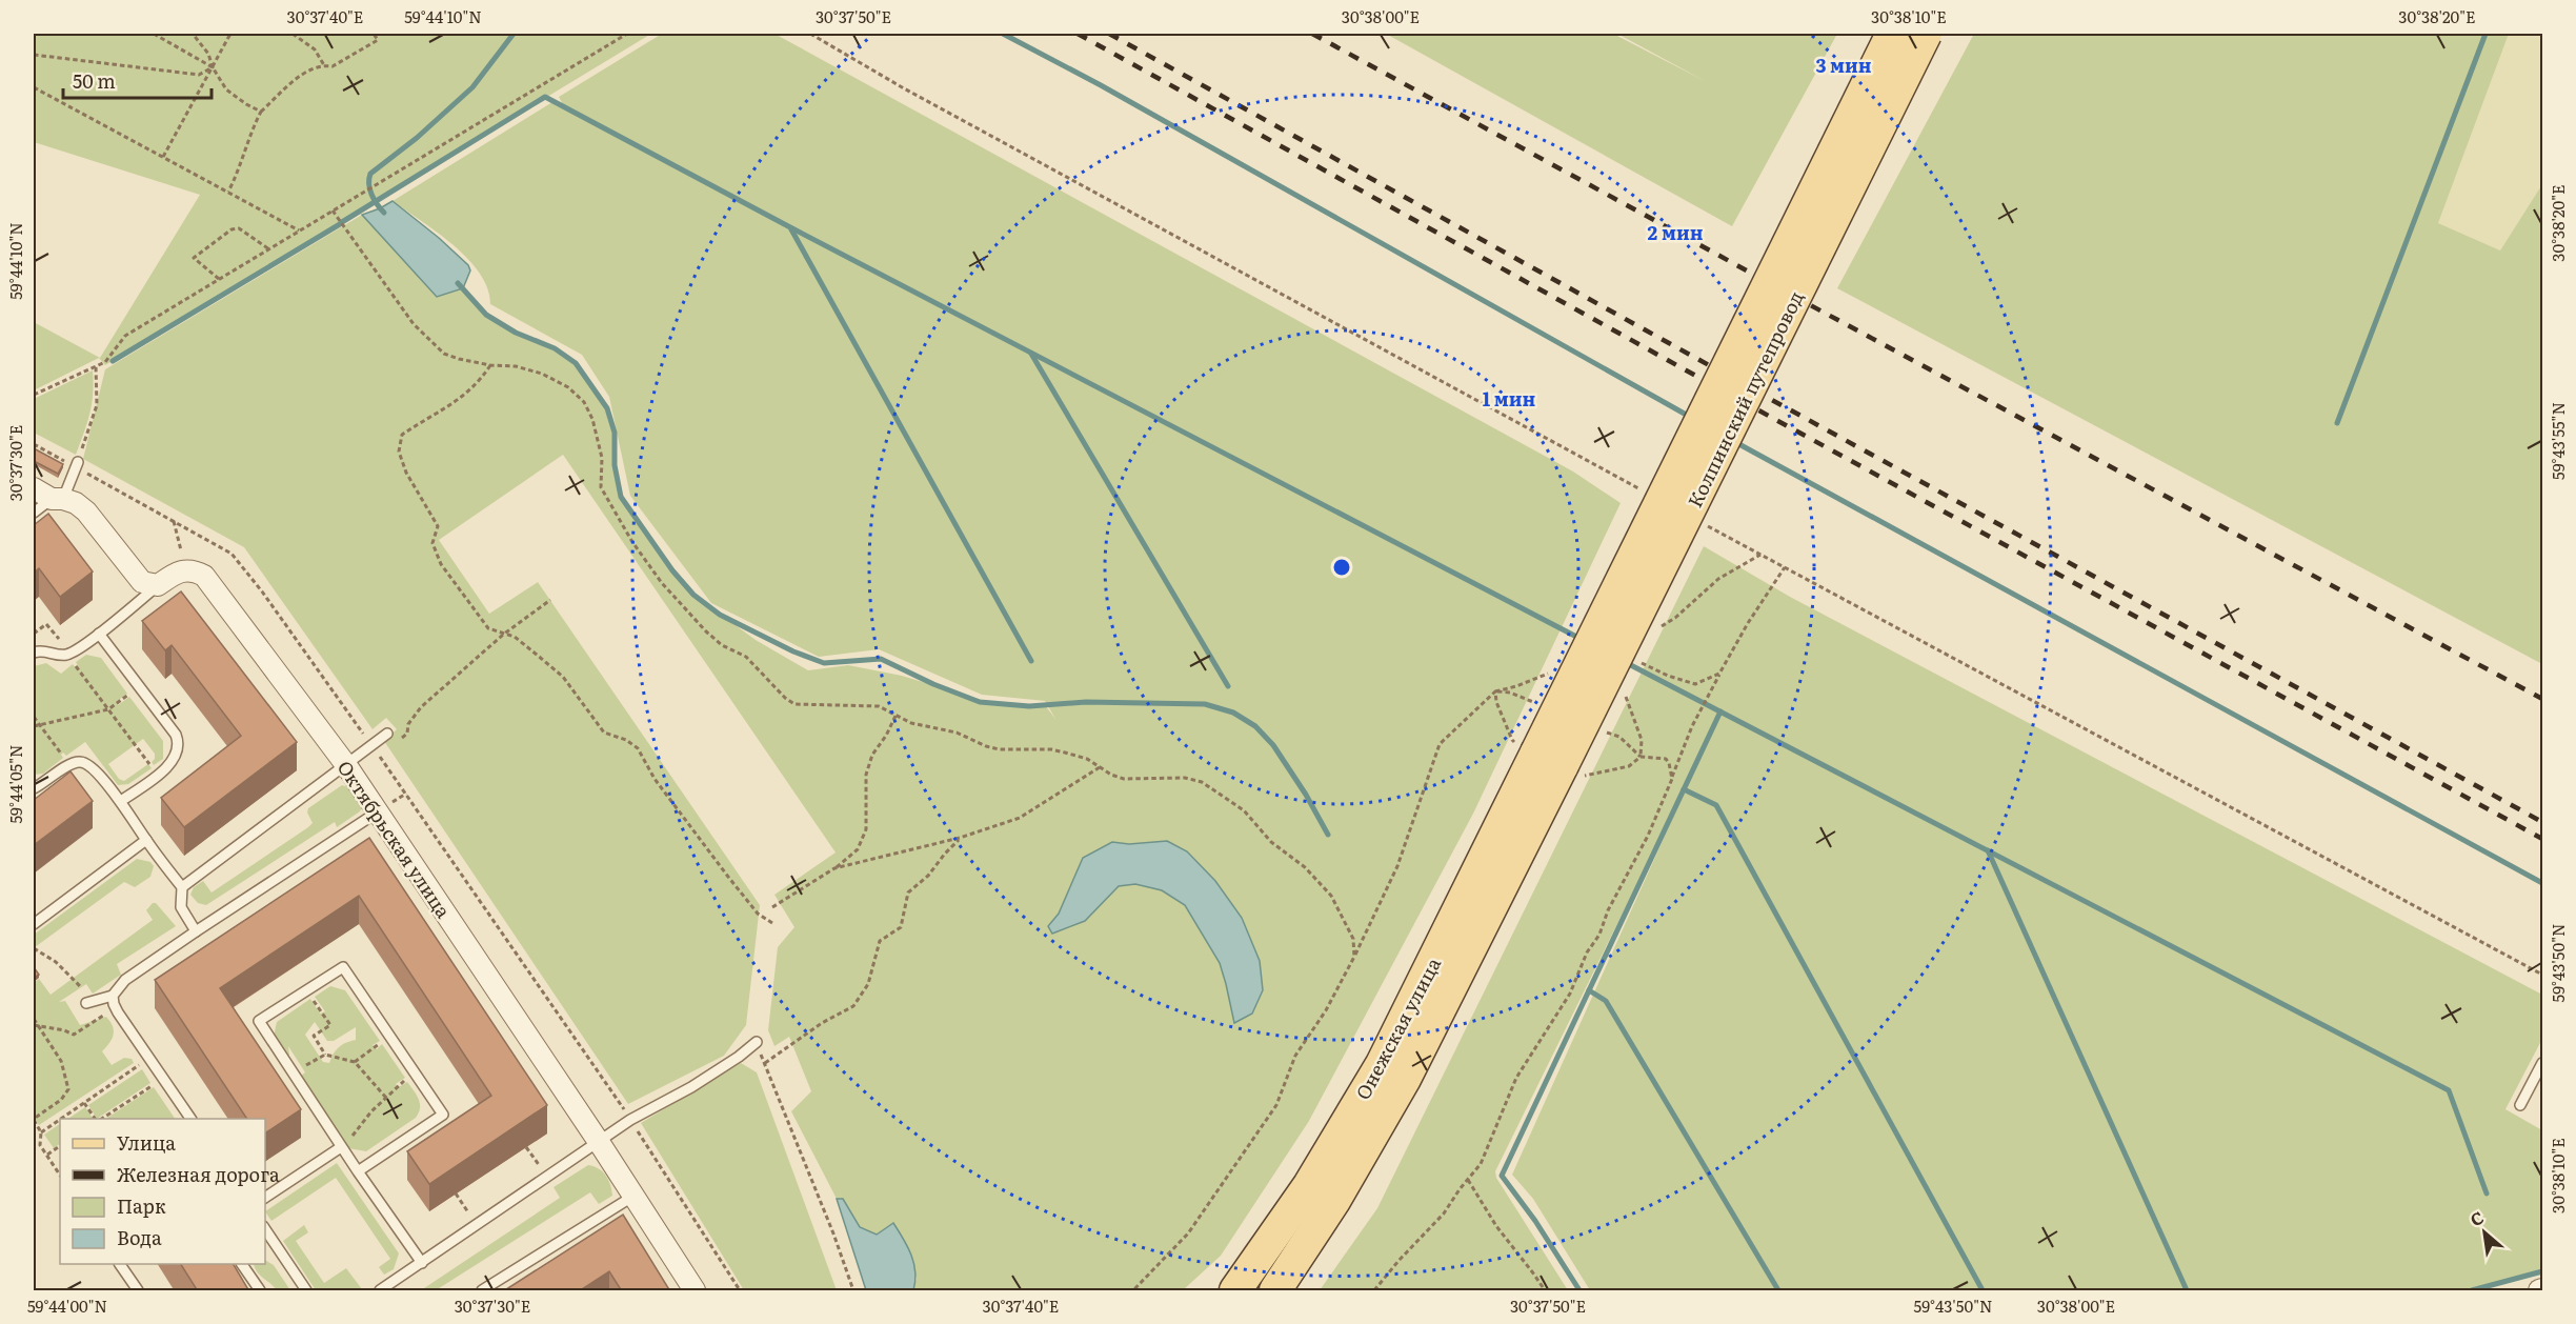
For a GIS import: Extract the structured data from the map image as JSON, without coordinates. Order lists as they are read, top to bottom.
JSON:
{
  "streets": {
    "main road": ["Колпинский путепровод", "Онежская улица"],
    "street": ["Октябрьская улица"]
  },
  "crossings": [
    ["Колпинский путепровод", "Онежская улица"]
  ],
  "legend": [
    "Улица",
    "Железная дорога",
    "Парк",
    "Вода"
  ],
  "scale_bar": "50 m",
  "north": "top left",
  "coordinates": [
    "30°37'40\"E",
    "59°44'10\"N",
    "30°37'50\"E",
    "30°38'00\"E",
    "30°38'10\"E",
    "30°38'20\"E",
    "59°43'55\"N",
    "30°37'30\"E",
    "59°44'05\"N",
    "59°43'50\"N",
    "59°44'00\"N"
  ],
  "rings": ["3 мин", "2 мин", "1 мин"]
}
